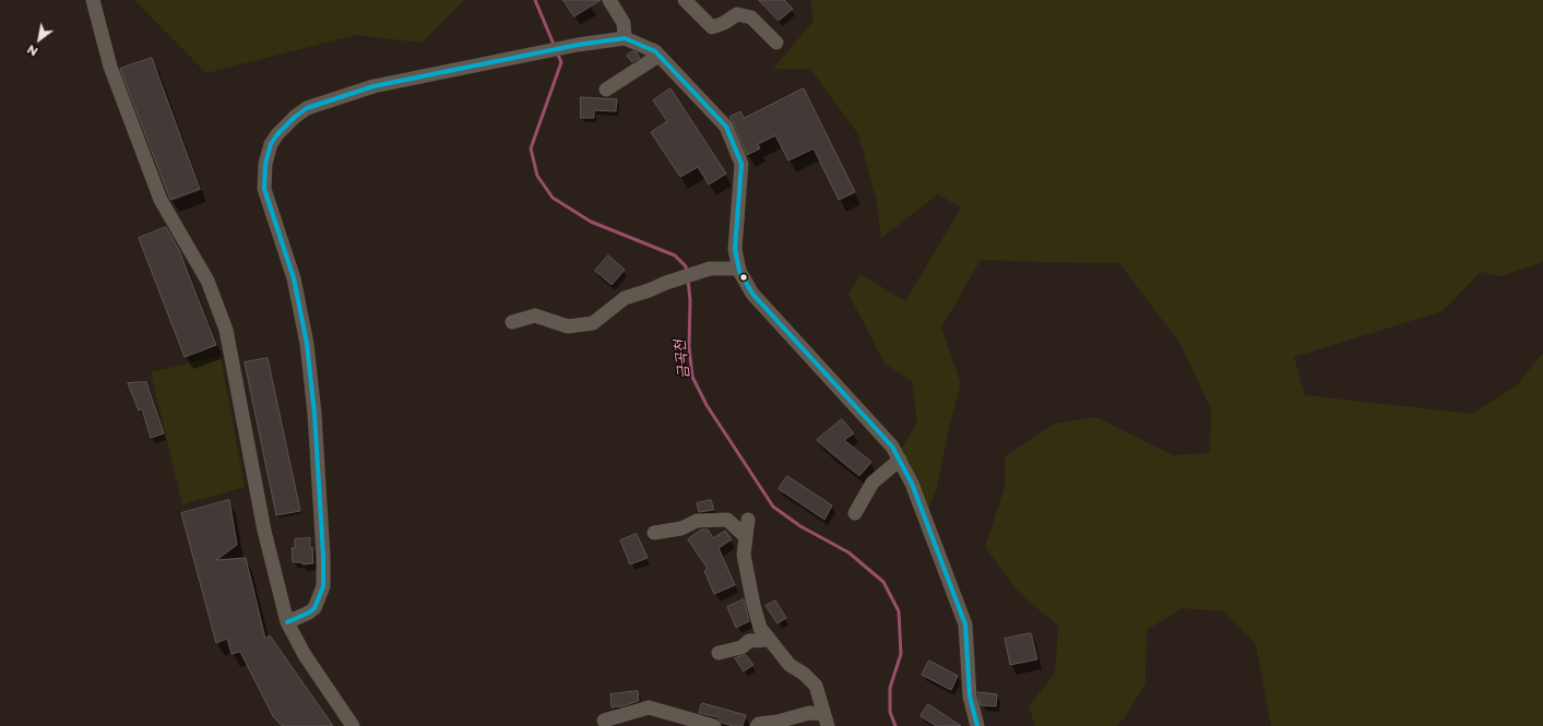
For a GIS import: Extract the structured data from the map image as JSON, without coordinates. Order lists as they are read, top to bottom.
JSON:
{
  "water": ["금곡천"],
  "north": "bottom left"
}
